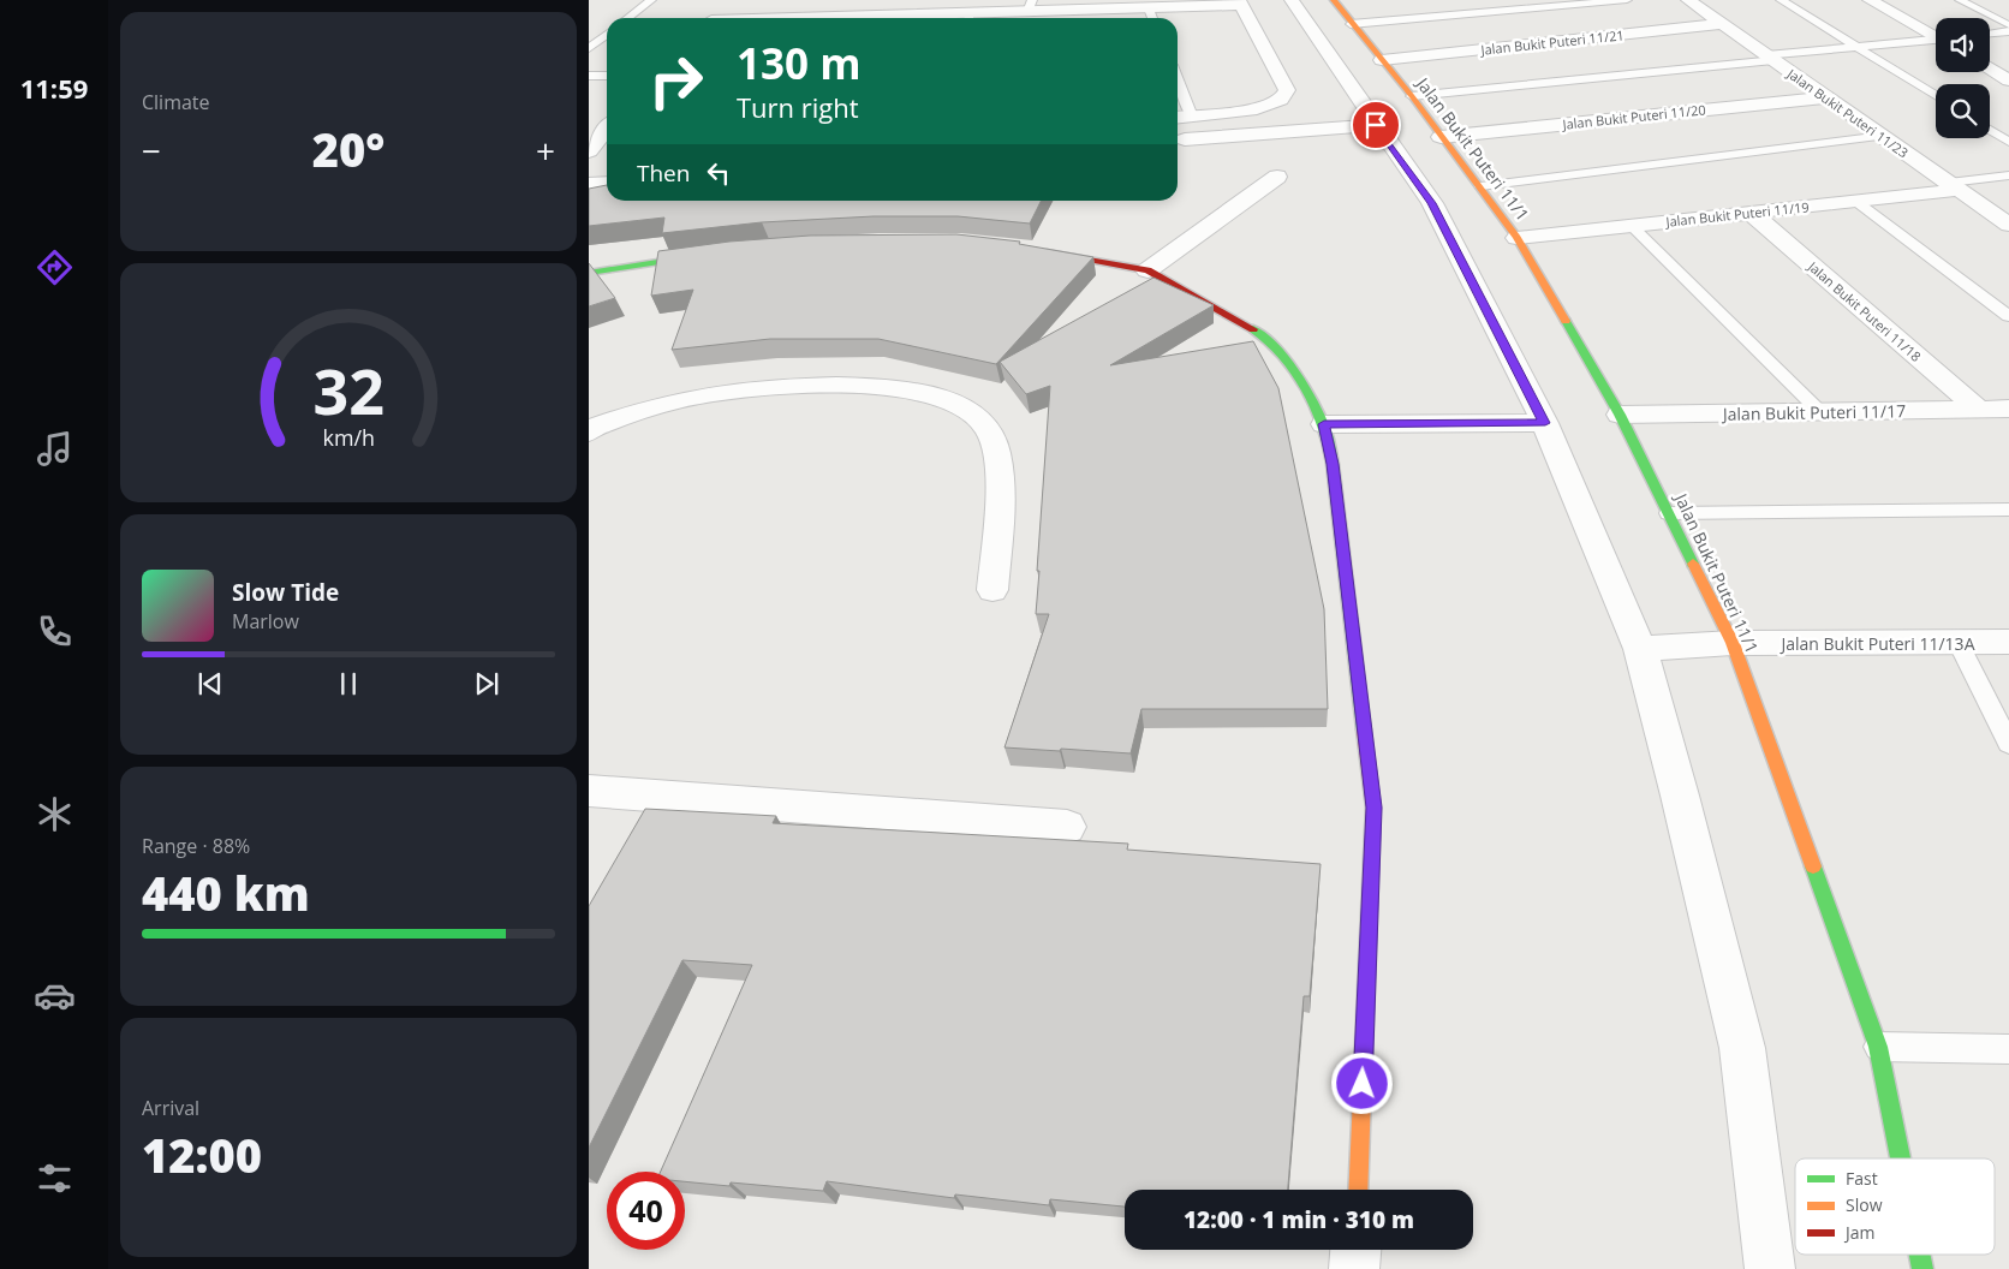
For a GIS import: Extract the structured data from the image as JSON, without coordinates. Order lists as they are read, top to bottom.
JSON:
{
  "streets": {
    "street": [
      "Jalan Bukit Puteri 11/21",
      "Jalan Bukit Puteri 11/23",
      "Jalan Bukit Puteri 11/20",
      "Jalan Bukit Puteri 11/1",
      "Jalan Bukit Puteri 11/19",
      "Jalan Bukit Puteri 11/18",
      "Jalan Bukit Puteri 11/17",
      "Jalan Bukit Puteri 11/13A"
    ]
  },
  "crossings": [
    ["Jalan Bukit Puteri 11/21", "Jalan Bukit Puteri 11/23"],
    ["Jalan Bukit Puteri 11/21", "Jalan Bukit Puteri 11/1"],
    ["Jalan Bukit Puteri 11/23", "Jalan Bukit Puteri 11/20"],
    ["Jalan Bukit Puteri 11/23", "Jalan Bukit Puteri 11/19"],
    ["Jalan Bukit Puteri 11/20", "Jalan Bukit Puteri 11/1"],
    ["Jalan Bukit Puteri 11/1", "Jalan Bukit Puteri 11/19"],
    ["Jalan Bukit Puteri 11/1", "Jalan Bukit Puteri 11/17"],
    ["Jalan Bukit Puteri 11/1", "Jalan Bukit Puteri 11/13A"],
    ["Jalan Bukit Puteri 11/19", "Jalan Bukit Puteri 11/18"],
    ["Jalan Bukit Puteri 11/18", "Jalan Bukit Puteri 11/17"]
  ],
  "legend": ["Fast", "Slow", "Jam"],
  "page": {
    "tabs": "11:59",
    "tile": [
      "Climate",
      ["Range · 88%", "440 km"],
      ["Arrival", "12:00"]
    ],
    "turn": ["130 m", "Turn right"],
    "heat": ["−", "20°", "+"],
    "then": "Then",
    "song": ["Slow Tide", "Marlow"],
    "limit": "40",
    "trip": "12:00 · 1 min · 310 m",
    "gauge": ["32", "km/h"]
  }
}
